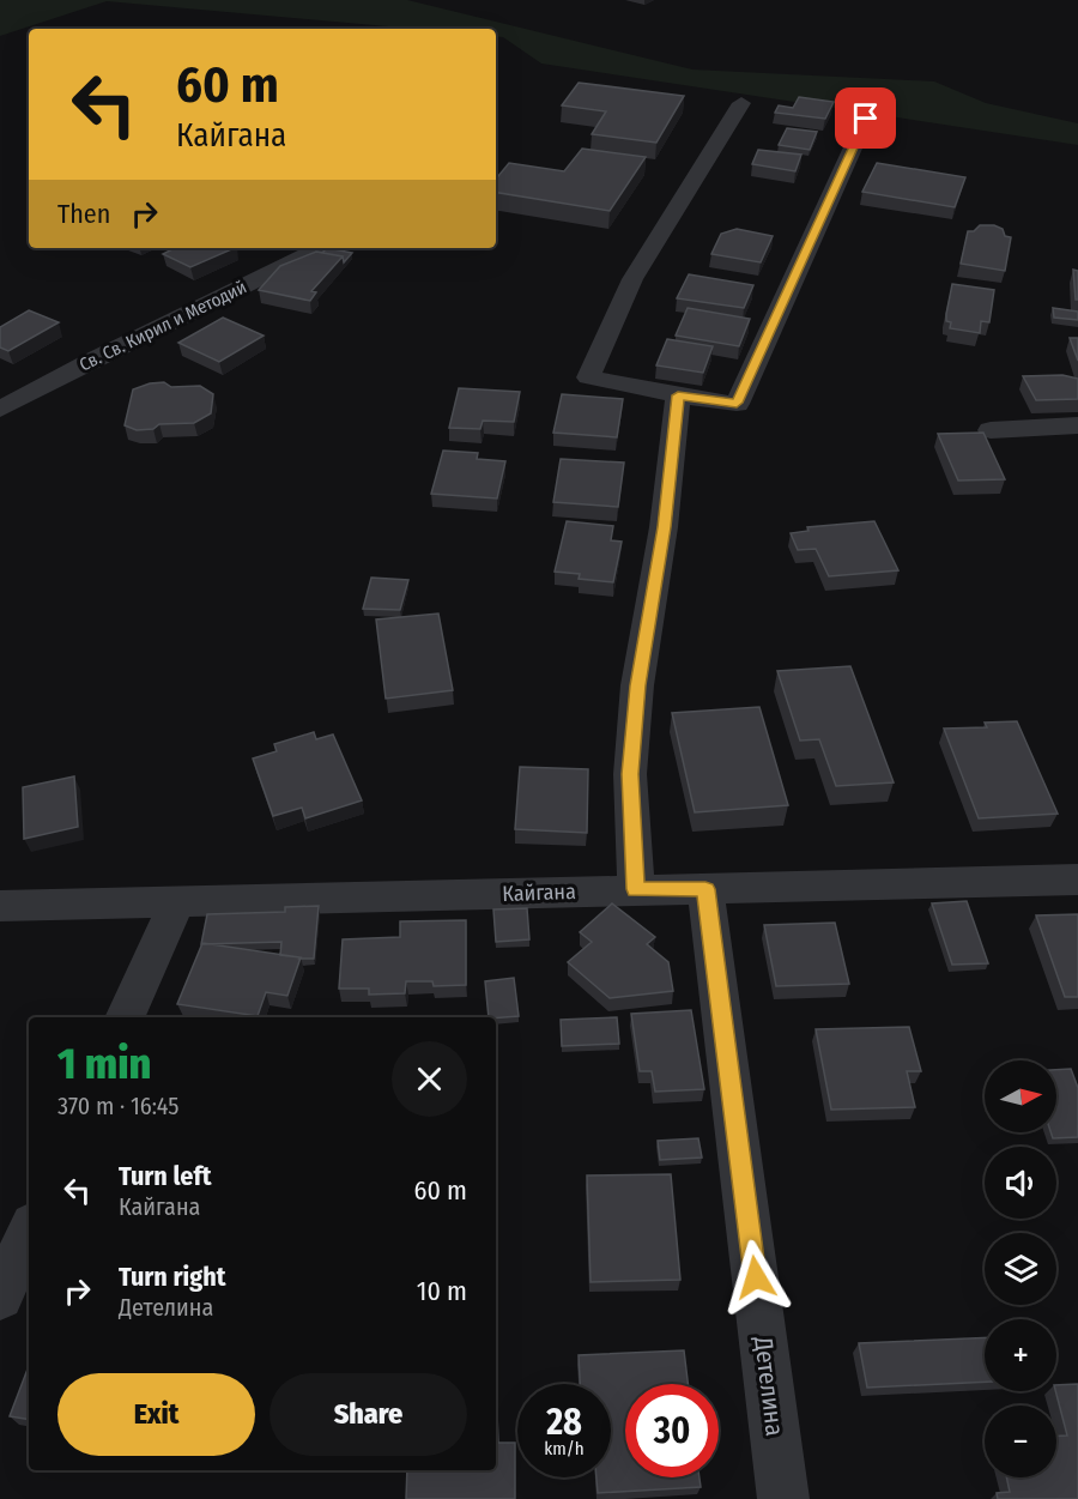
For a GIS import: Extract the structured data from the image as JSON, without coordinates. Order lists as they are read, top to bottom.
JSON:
{
  "streets": {
    "street": ["Св. Св. Кирил и Методий", "Кайгана", "Детелина"]
  },
  "crossings": [
    ["Кайгана", "Детелина"]
  ],
  "north": "right",
  "page": {
    "turn": ["60 m", "Кайгана"],
    "then": "Then",
    "heading": ["1 min", "370 m · 16:45"],
    "map_buttons": ["+", "−"],
    "list": [
      {
        "name": "Turn left",
        "note": "Кайгана",
        "value": "60 m"
      },
      {
        "name": "Turn right",
        "note": "Детелина",
        "value": "10 m"
      }
    ],
    "buttons": ["Exit", "Share"],
    "speed": "28 km/h",
    "limit": "30"
  }
}
